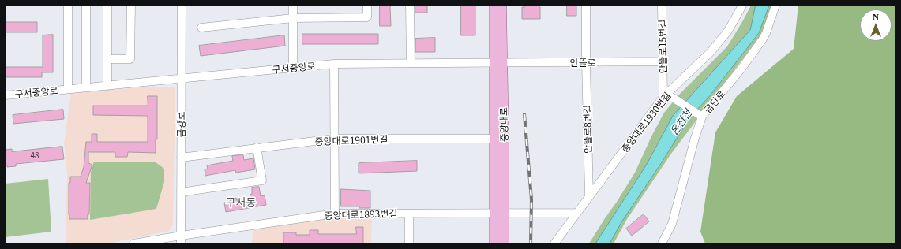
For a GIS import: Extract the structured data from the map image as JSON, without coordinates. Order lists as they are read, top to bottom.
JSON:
{
  "streets": {
    "main road": ["중앙대로"],
    "street": [
      "안뜰로15번길",
      "안뜰로",
      "구서중앙로",
      "금단로",
      "중앙대로1930번길",
      "금강로",
      "안뜰로8번길",
      "중앙대로1901번길",
      "중앙대로1893번길"
    ]
  },
  "crossings": [
    ["안뜰로15번길", "안뜰로"],
    ["안뜰로15번길", "중앙대로1930번길"],
    ["안뜰로", "구서중앙로"],
    ["안뜰로", "중앙대로"],
    ["안뜰로", "안뜰로8번길"],
    ["구서중앙로", "금강로"],
    ["구서중앙로", "중앙대로"],
    ["중앙대로1930번길", "안뜰로8번길"],
    ["중앙대로1930번길", "중앙대로1893번길"],
    ["금강로", "중앙대로1901번길"],
    ["금강로", "중앙대로1893번길"],
    ["중앙대로", "중앙대로1901번길"],
    ["중앙대로", "중앙대로1893번길"]
  ],
  "districts": ["구서동"],
  "water": ["온천천"],
  "house_numbers": ["48"],
  "north": "top"
}
